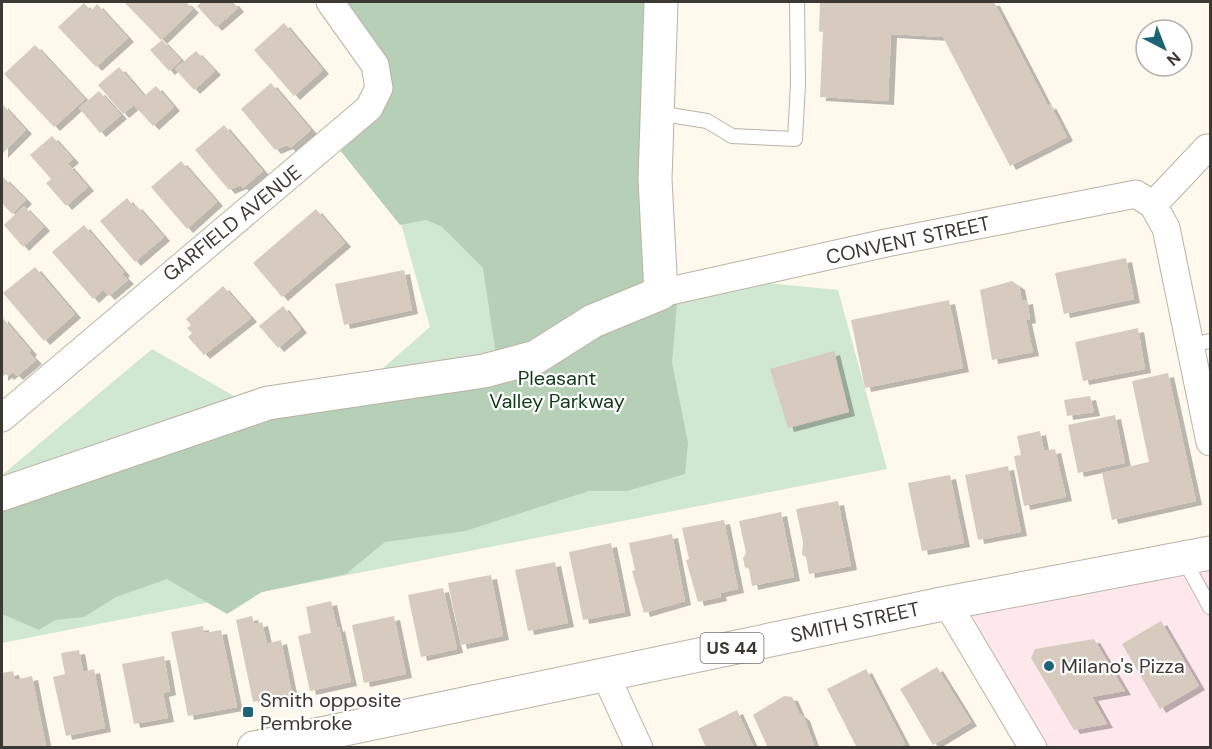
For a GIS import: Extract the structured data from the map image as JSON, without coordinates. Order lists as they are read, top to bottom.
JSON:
{
  "streets": {
    "street": [
      "GARFIELD AVENUE",
      "CONVENT STREET",
      "SMITH STREET",
      "US 44"
    ]
  },
  "parks": ["Pleasant Valley Parkway"],
  "places": {
    "other": ["Milano's Pizza"],
    "transit": ["Smith opposite Pembroke"]
  },
  "north": "bottom right"
}
